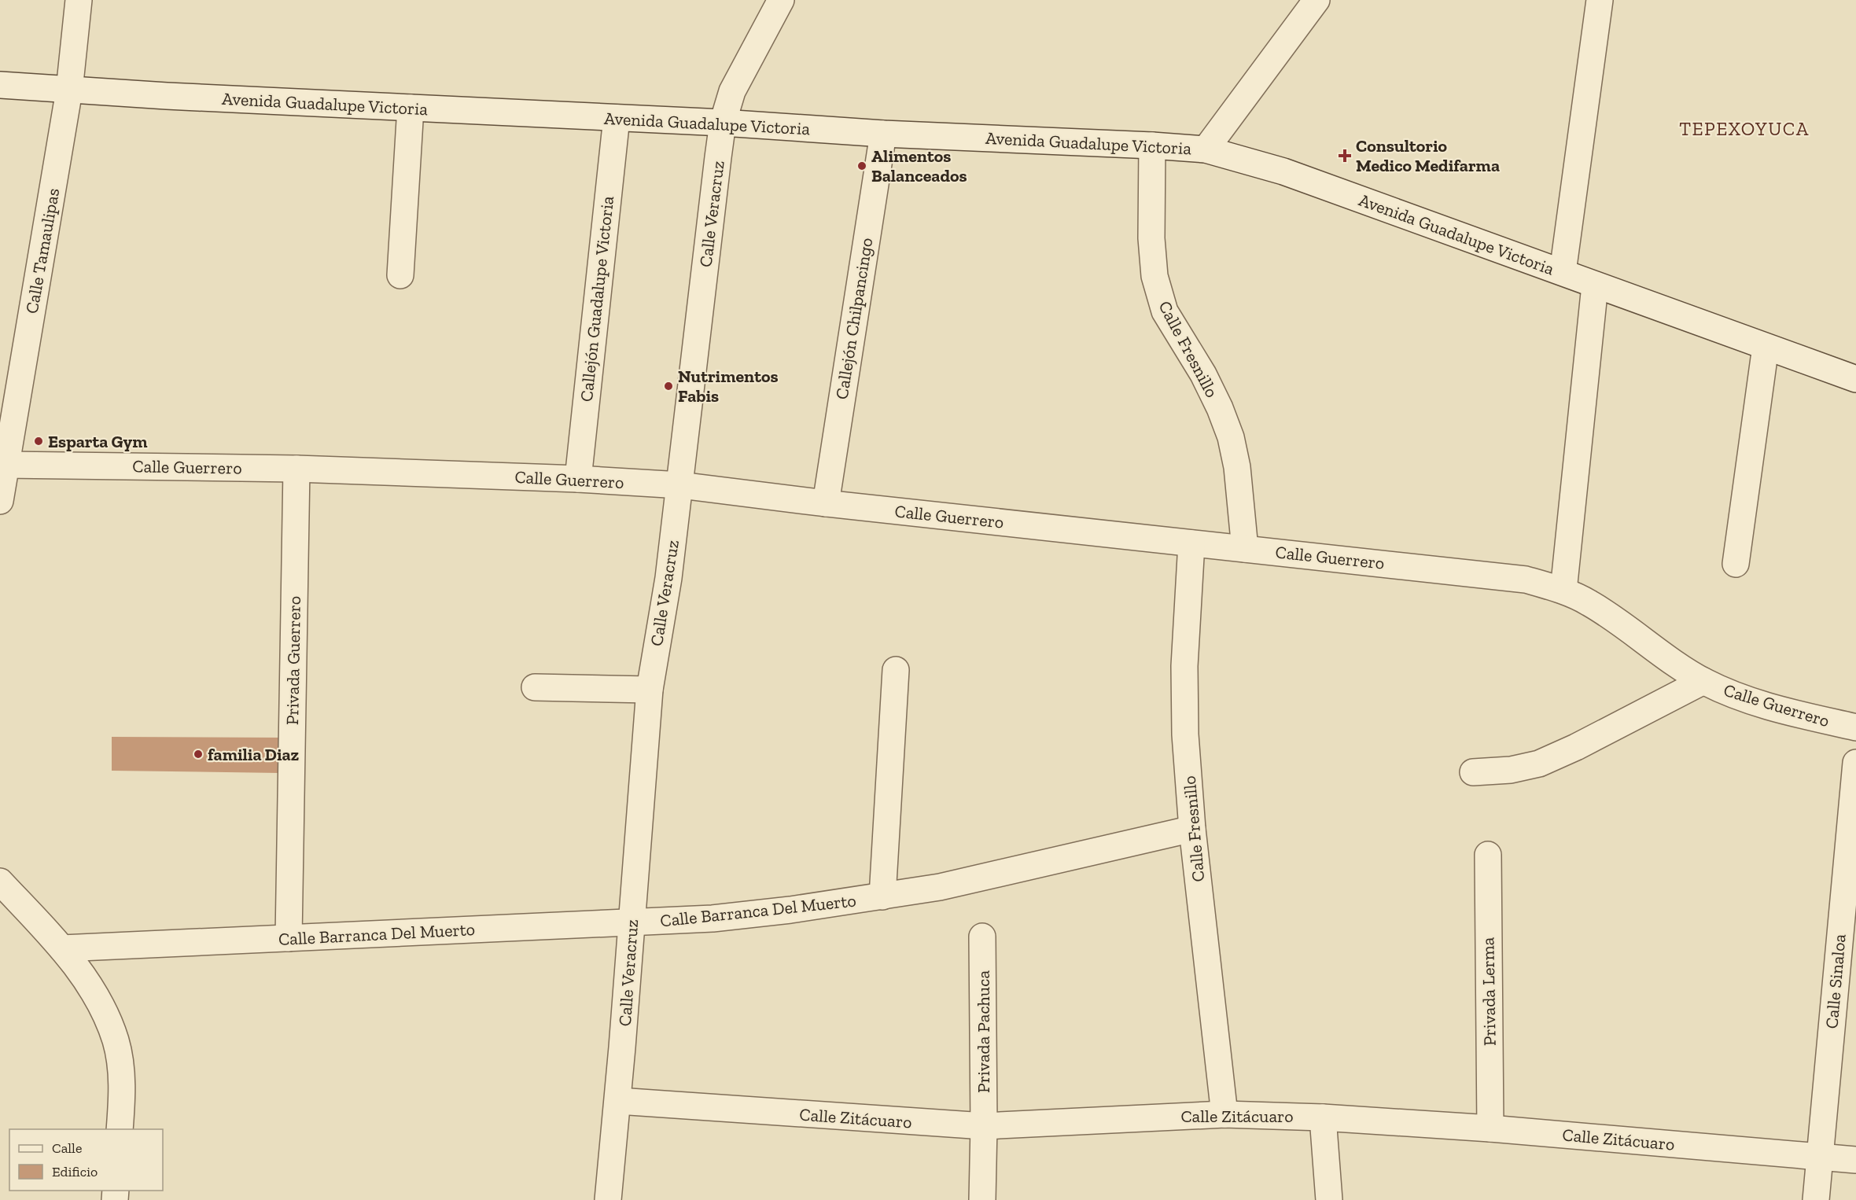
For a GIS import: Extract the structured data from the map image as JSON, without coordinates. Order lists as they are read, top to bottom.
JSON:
{
  "streets": {
    "street": [
      "Avenida Guadalupe Victoria",
      "Calle Veracruz",
      "Calle Tamaulipas",
      "Callejón Guadalupe Victoria",
      "Callejón Chilpancingo",
      "Calle Fresnillo",
      "Calle Guerrero",
      "Privada Guerrero",
      "Calle Barranca Del Muerto",
      "Calle Sinaloa",
      "Privada Lerma",
      "Privada Pachuca",
      "Calle Zitácuaro"
    ]
  },
  "crossings": [
    ["Avenida Guadalupe Victoria", "Calle Veracruz"],
    ["Avenida Guadalupe Victoria", "Calle Tamaulipas"],
    ["Avenida Guadalupe Victoria", "Callejón Guadalupe Victoria"],
    ["Avenida Guadalupe Victoria", "Callejón Chilpancingo"],
    ["Avenida Guadalupe Victoria", "Calle Fresnillo"],
    ["Calle Veracruz", "Calle Guerrero"],
    ["Calle Veracruz", "Calle Barranca Del Muerto"],
    ["Calle Veracruz", "Calle Zitácuaro"],
    ["Calle Tamaulipas", "Calle Guerrero"],
    ["Callejón Guadalupe Victoria", "Calle Guerrero"],
    ["Callejón Chilpancingo", "Calle Guerrero"],
    ["Calle Fresnillo", "Calle Guerrero"],
    ["Calle Fresnillo", "Calle Barranca Del Muerto"],
    ["Calle Fresnillo", "Calle Zitácuaro"],
    ["Calle Guerrero", "Privada Guerrero"],
    ["Privada Guerrero", "Calle Barranca Del Muerto"],
    ["Calle Sinaloa", "Calle Zitácuaro"],
    ["Privada Lerma", "Calle Zitácuaro"],
    ["Privada Pachuca", "Calle Zitácuaro"]
  ],
  "districts": ["TEPEXOYUCA"],
  "places": {
    "health": ["Consultorio Medico Medifarma"],
    "other": [
      "Alimentos Balanceados",
      "Nutrimentos Fabis",
      "Esparta Gym",
      "familia Diaz"
    ]
  },
  "legend": ["Calle", "Edificio"]
}
